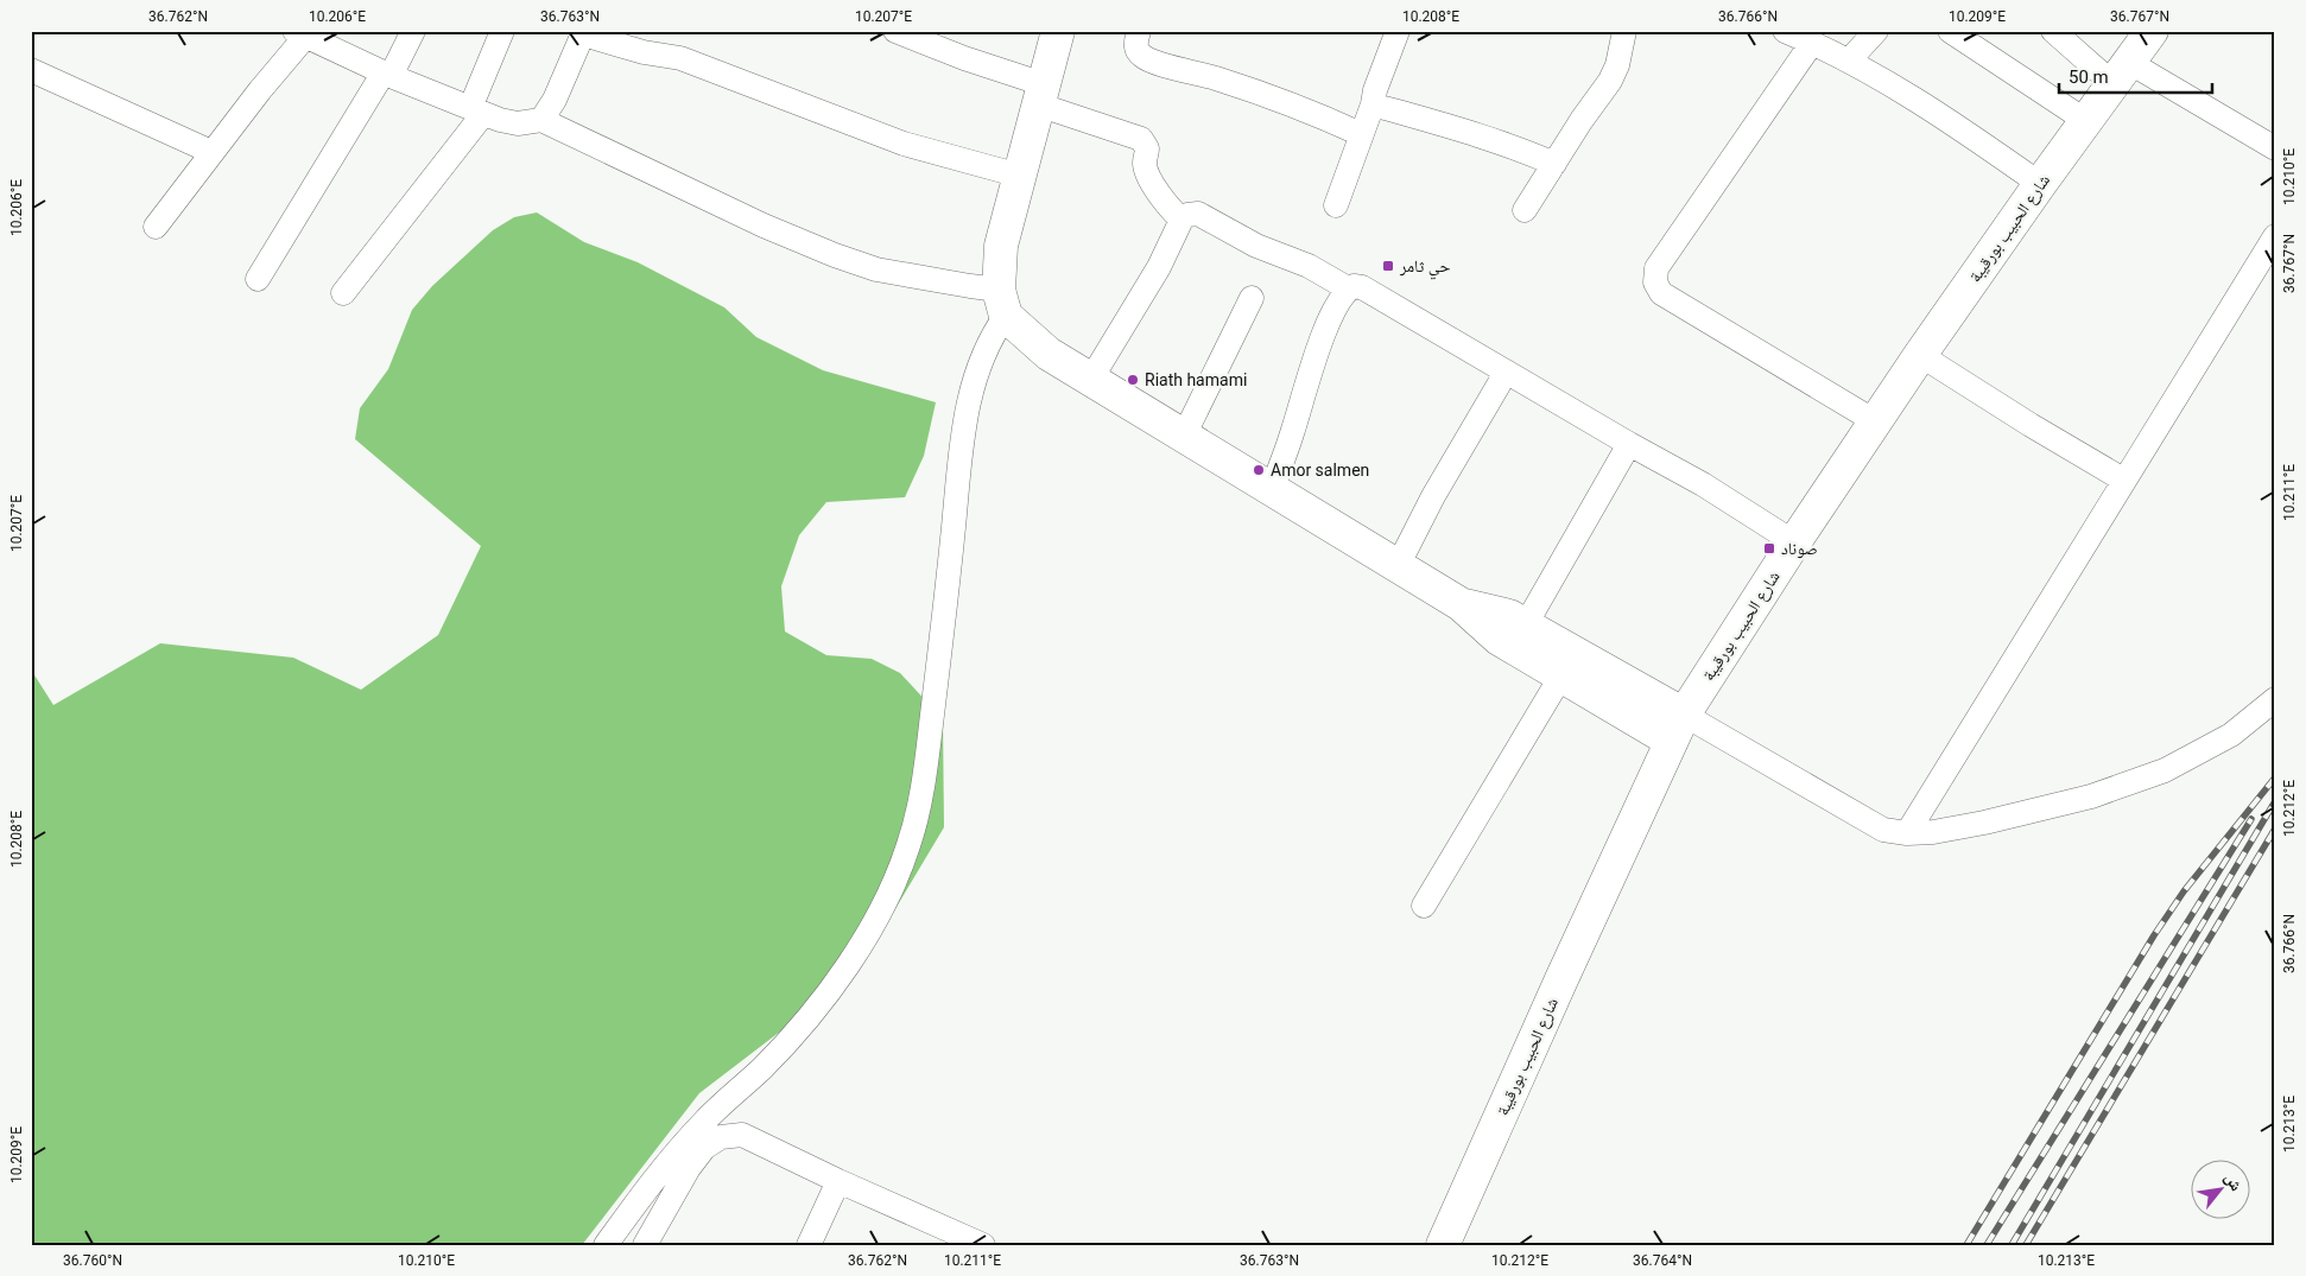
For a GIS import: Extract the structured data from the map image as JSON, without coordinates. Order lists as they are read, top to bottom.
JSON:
{
  "streets": {
    "main road": ["شارع الحبيب بورقيبة"]
  },
  "places": {
    "transit": ["حي ثامر", "صوناد"],
    "other": ["Riath hamami", "Amor salmen"]
  },
  "scale_bar": "50 m",
  "north": "top right",
  "coordinates": [
    "36.762°N",
    "10.206°E",
    "36.763°N",
    "10.207°E",
    "10.208°E",
    "36.766°N",
    "10.209°E",
    "36.767°N",
    "10.210°E",
    "10.211°E",
    "10.212°E",
    "10.213°E",
    "36.760°N",
    "36.764°N"
  ]
}
